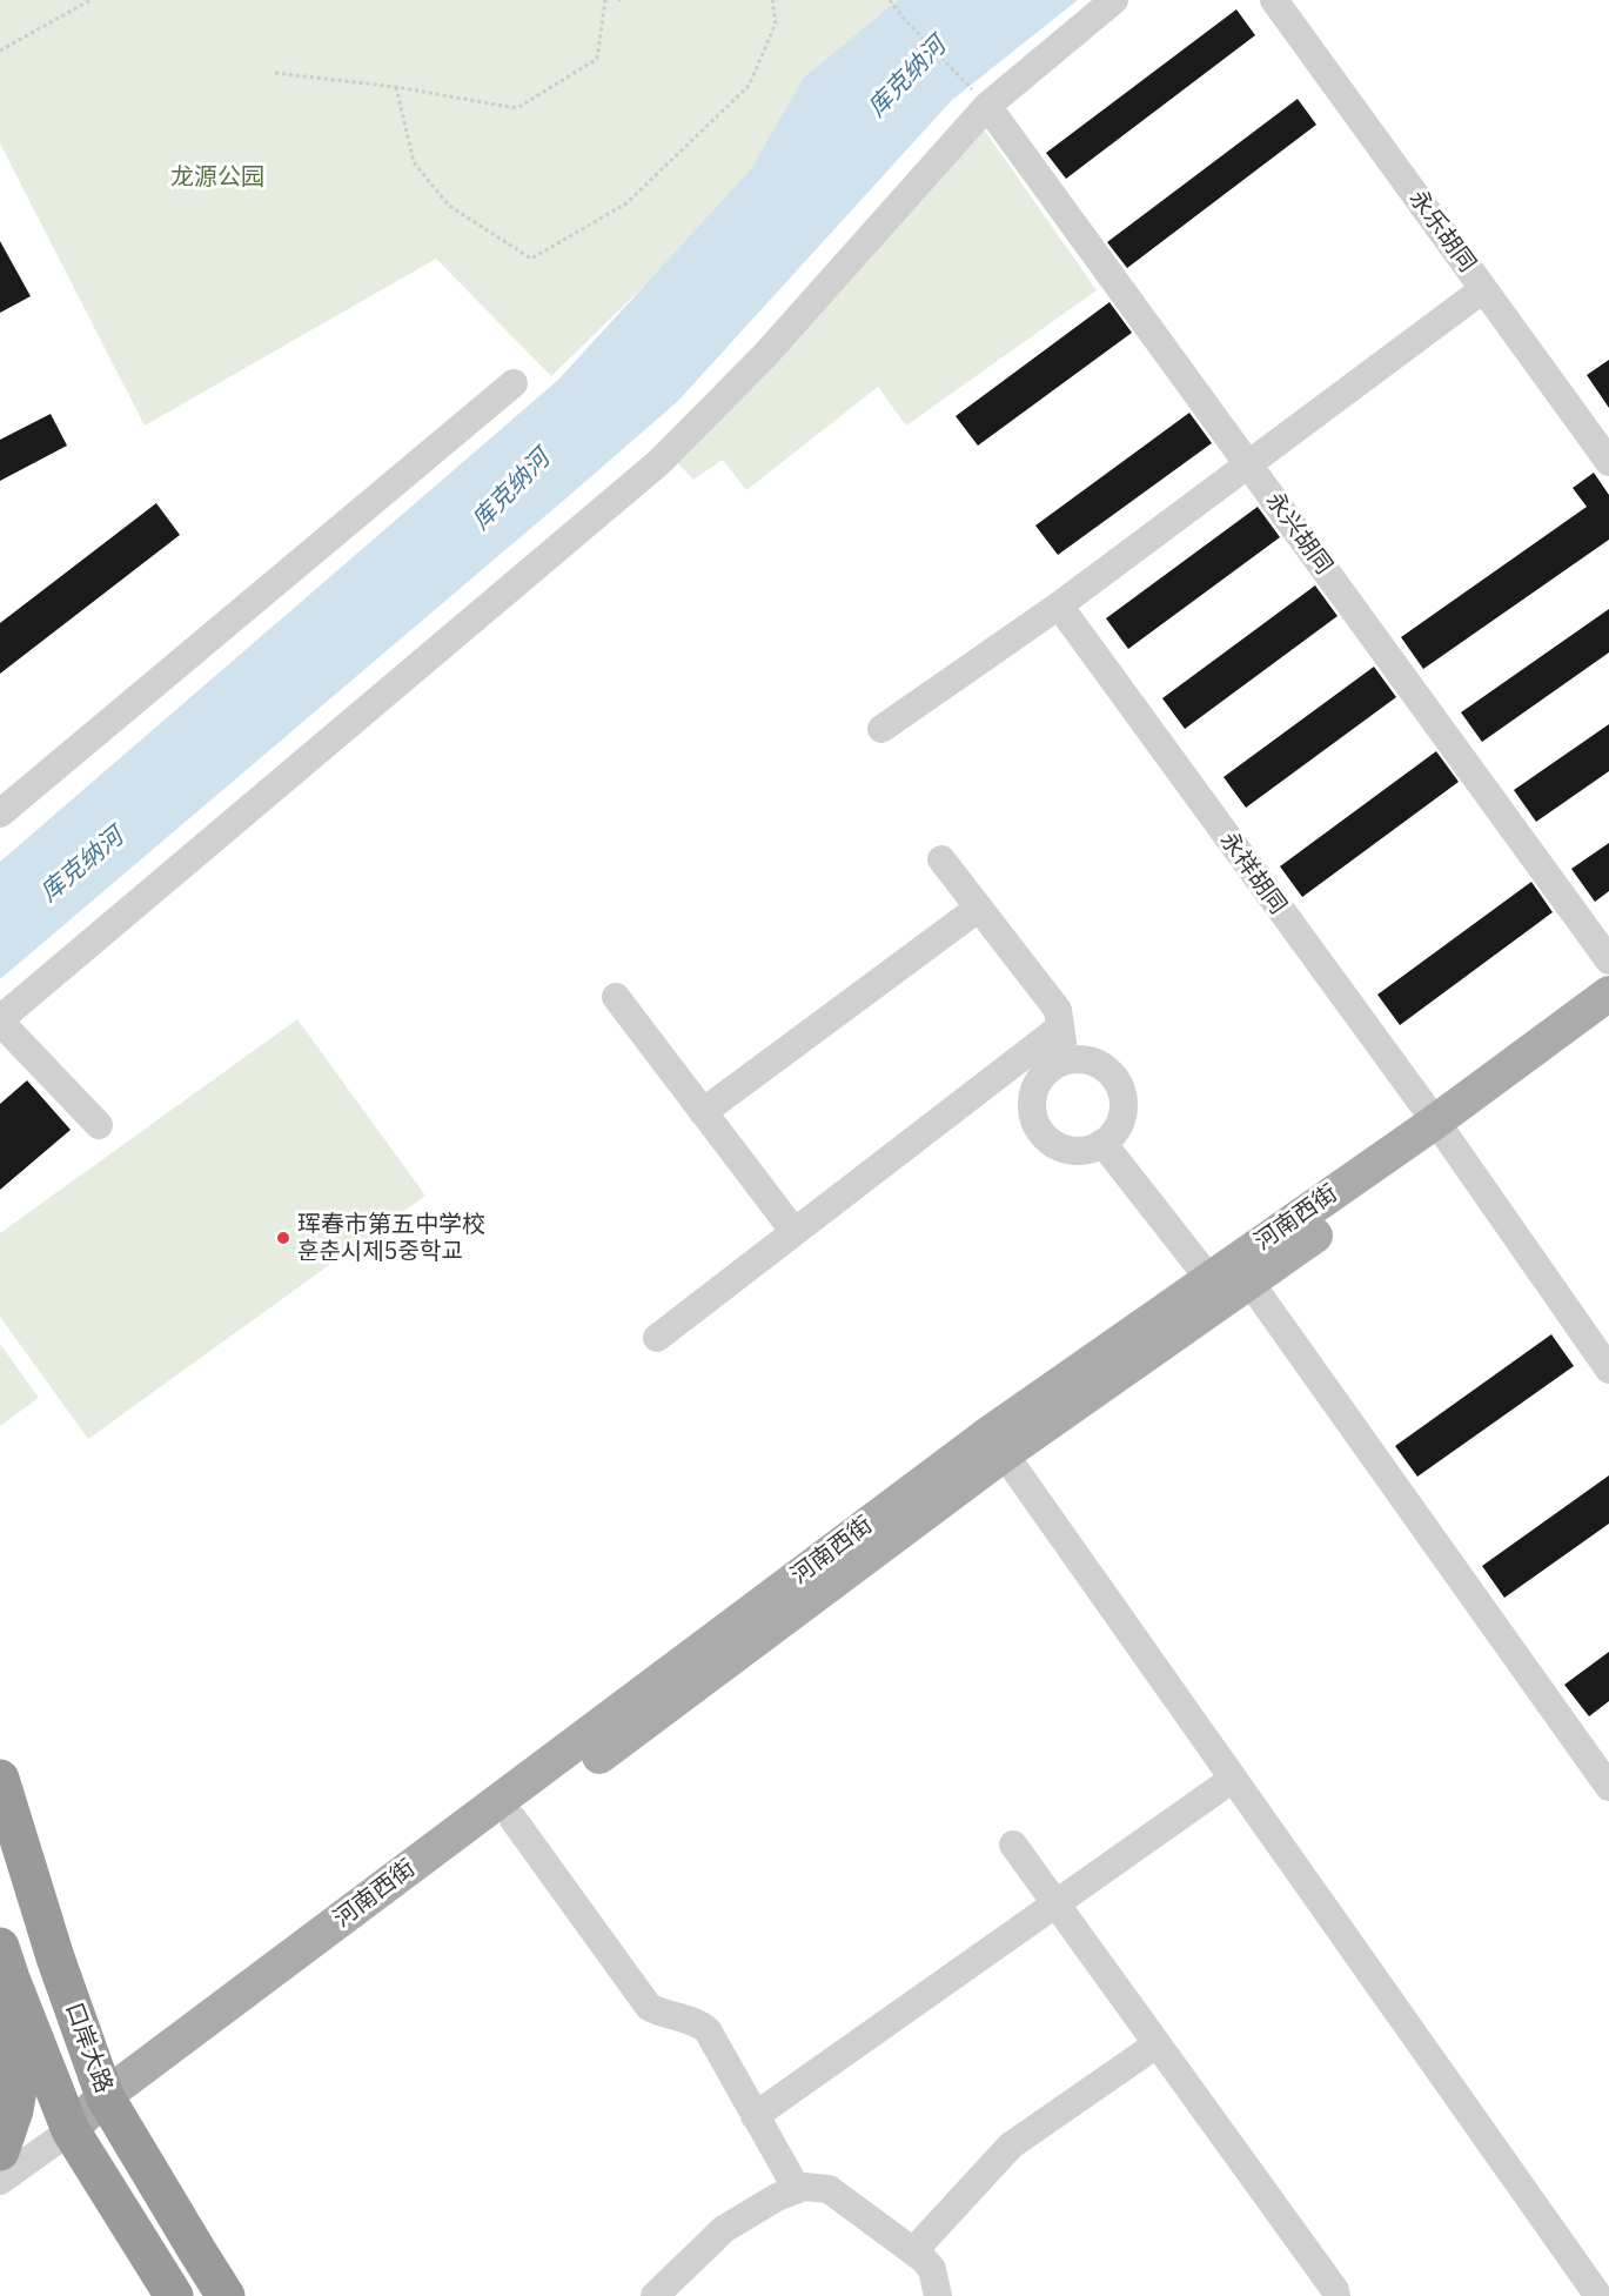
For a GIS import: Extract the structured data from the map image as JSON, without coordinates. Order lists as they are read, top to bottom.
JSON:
{
  "streets": {
    "highway": ["口岸大路"],
    "main road": ["河南西街"],
    "street": ["永乐胡同", "永兴胡同", "永祥胡同"]
  },
  "crossings": [
    ["永祥胡同", "河南西街"],
    ["河南西街", "口岸大路"]
  ],
  "water": ["库克纳河"],
  "parks": ["龙源公园"],
  "places": ["珲春市第五中学校 훈춘시제5중학교"]
}
